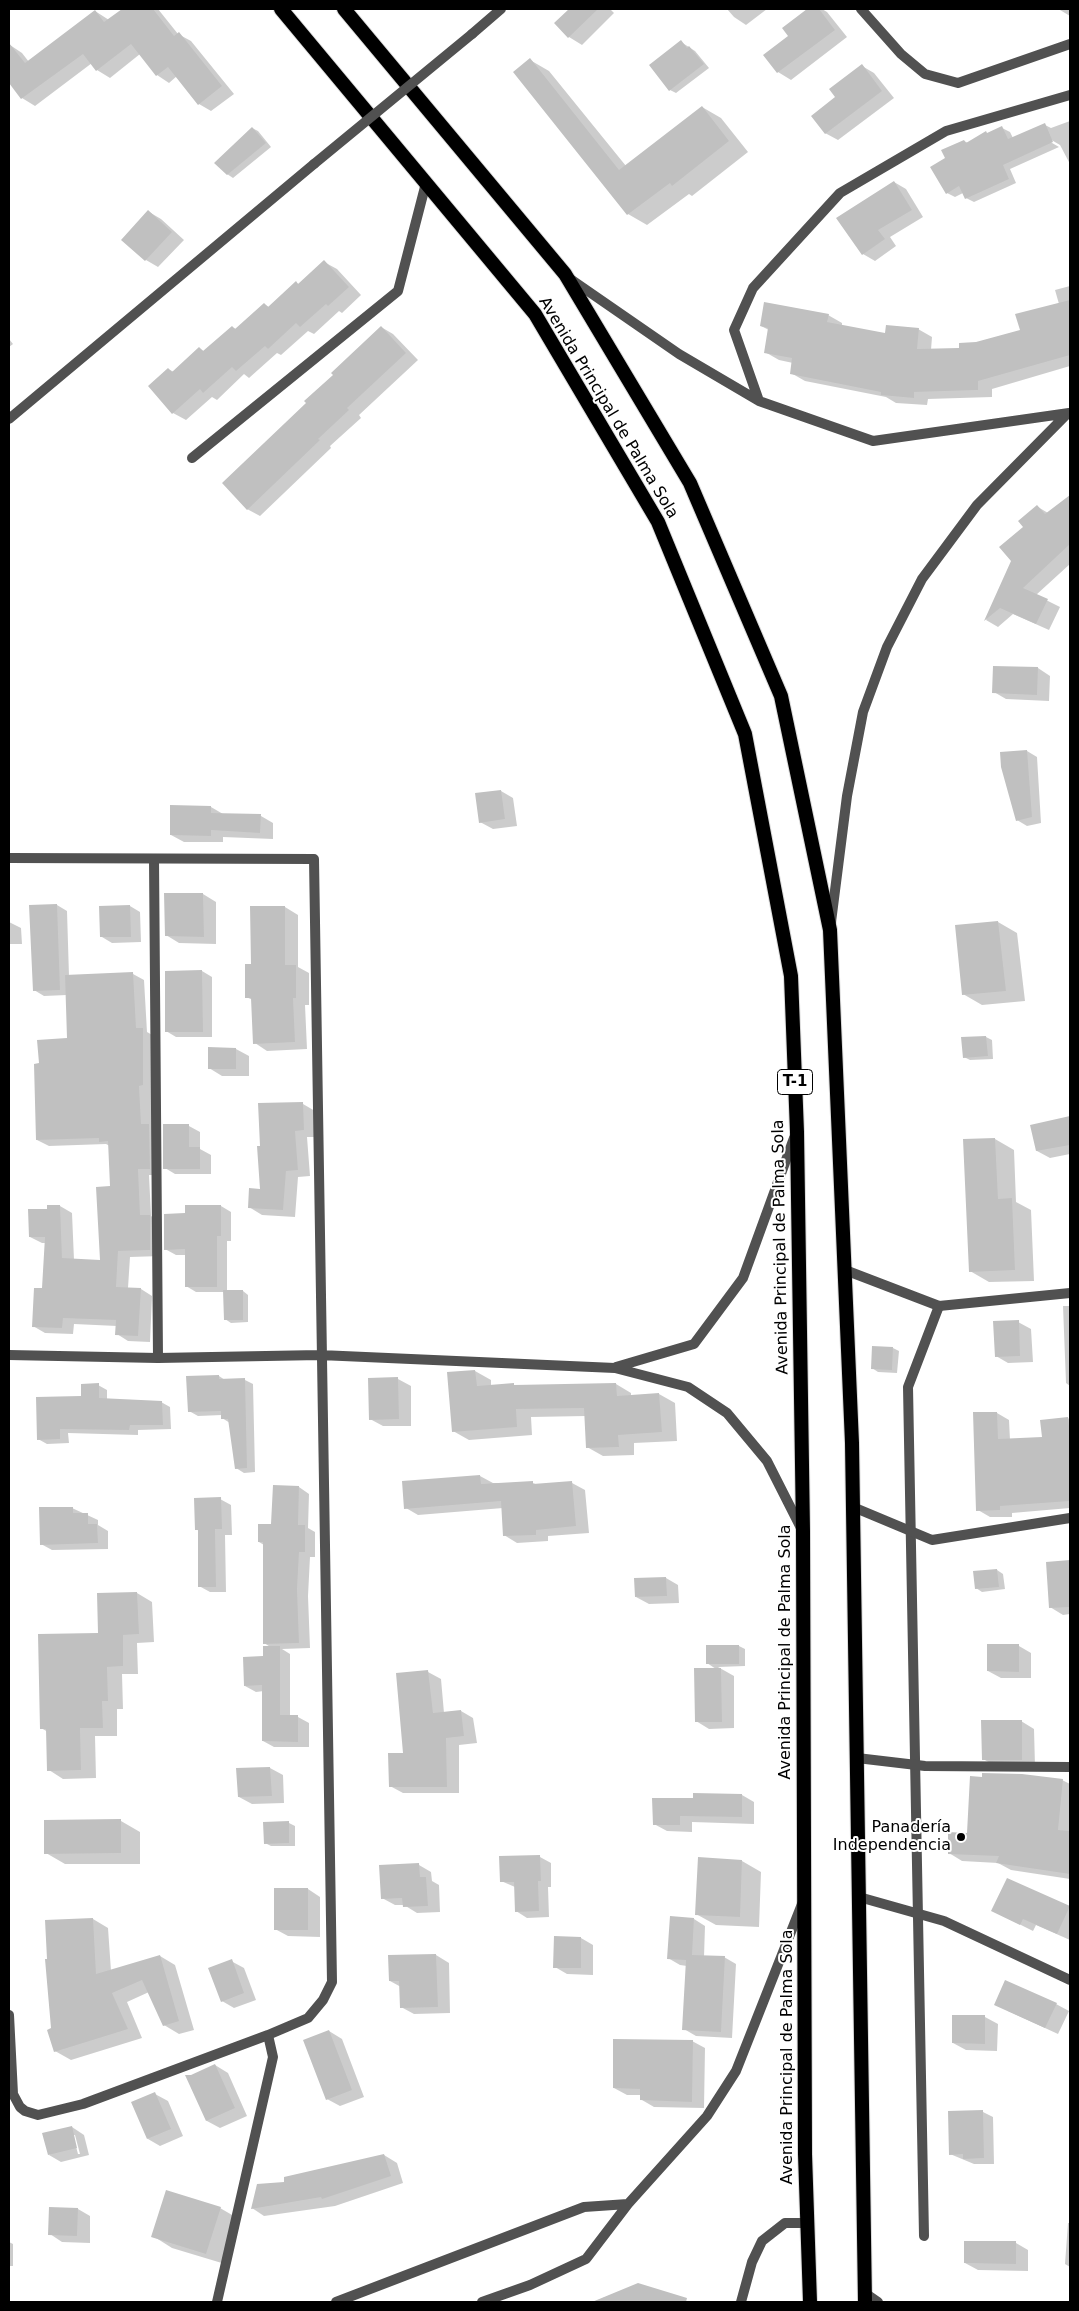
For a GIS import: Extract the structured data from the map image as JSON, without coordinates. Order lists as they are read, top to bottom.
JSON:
{
  "streets": {
    "highway": ["Avenida Principal de Palma Sola", "T-1"]
  },
  "places": ["Panadería Independencia"]
}
